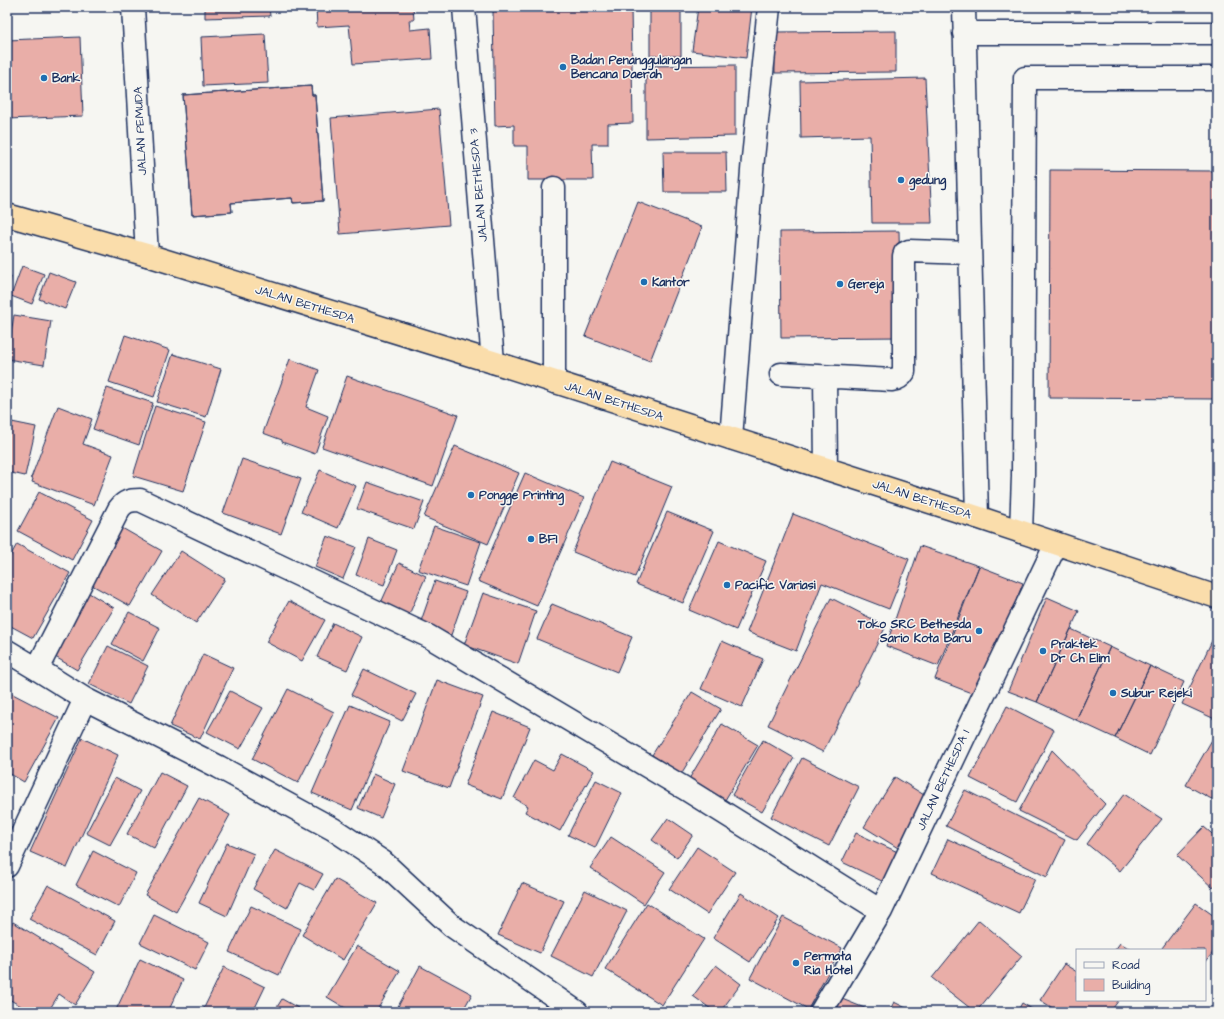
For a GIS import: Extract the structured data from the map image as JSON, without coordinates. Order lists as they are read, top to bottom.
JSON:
{
  "streets": {
    "highway": ["JALAN BETHESDA"],
    "street": ["JALAN PEMUDA", "JALAN BETHESDA 3", "JALAN BETHESDA 1"]
  },
  "crossings": [
    ["JALAN PEMUDA", "JALAN BETHESDA"],
    ["JALAN BETHESDA 3", "JALAN BETHESDA"],
    ["JALAN BETHESDA", "JALAN BETHESDA 1"]
  ],
  "places": [
    "Badan Penanggulangan Bencana Daerah",
    "Bank",
    "gedung",
    "Kantor",
    "Gereja",
    "Pongge Printing",
    "BFI",
    "Pacific Variasi",
    "Toko SRC Bethesda Sario Kota Baru",
    "Praktek Dr Ch Elim",
    "Subur Rejeki",
    "Permata Ria Hotel"
  ],
  "legend": ["Road", "Building"]
}
